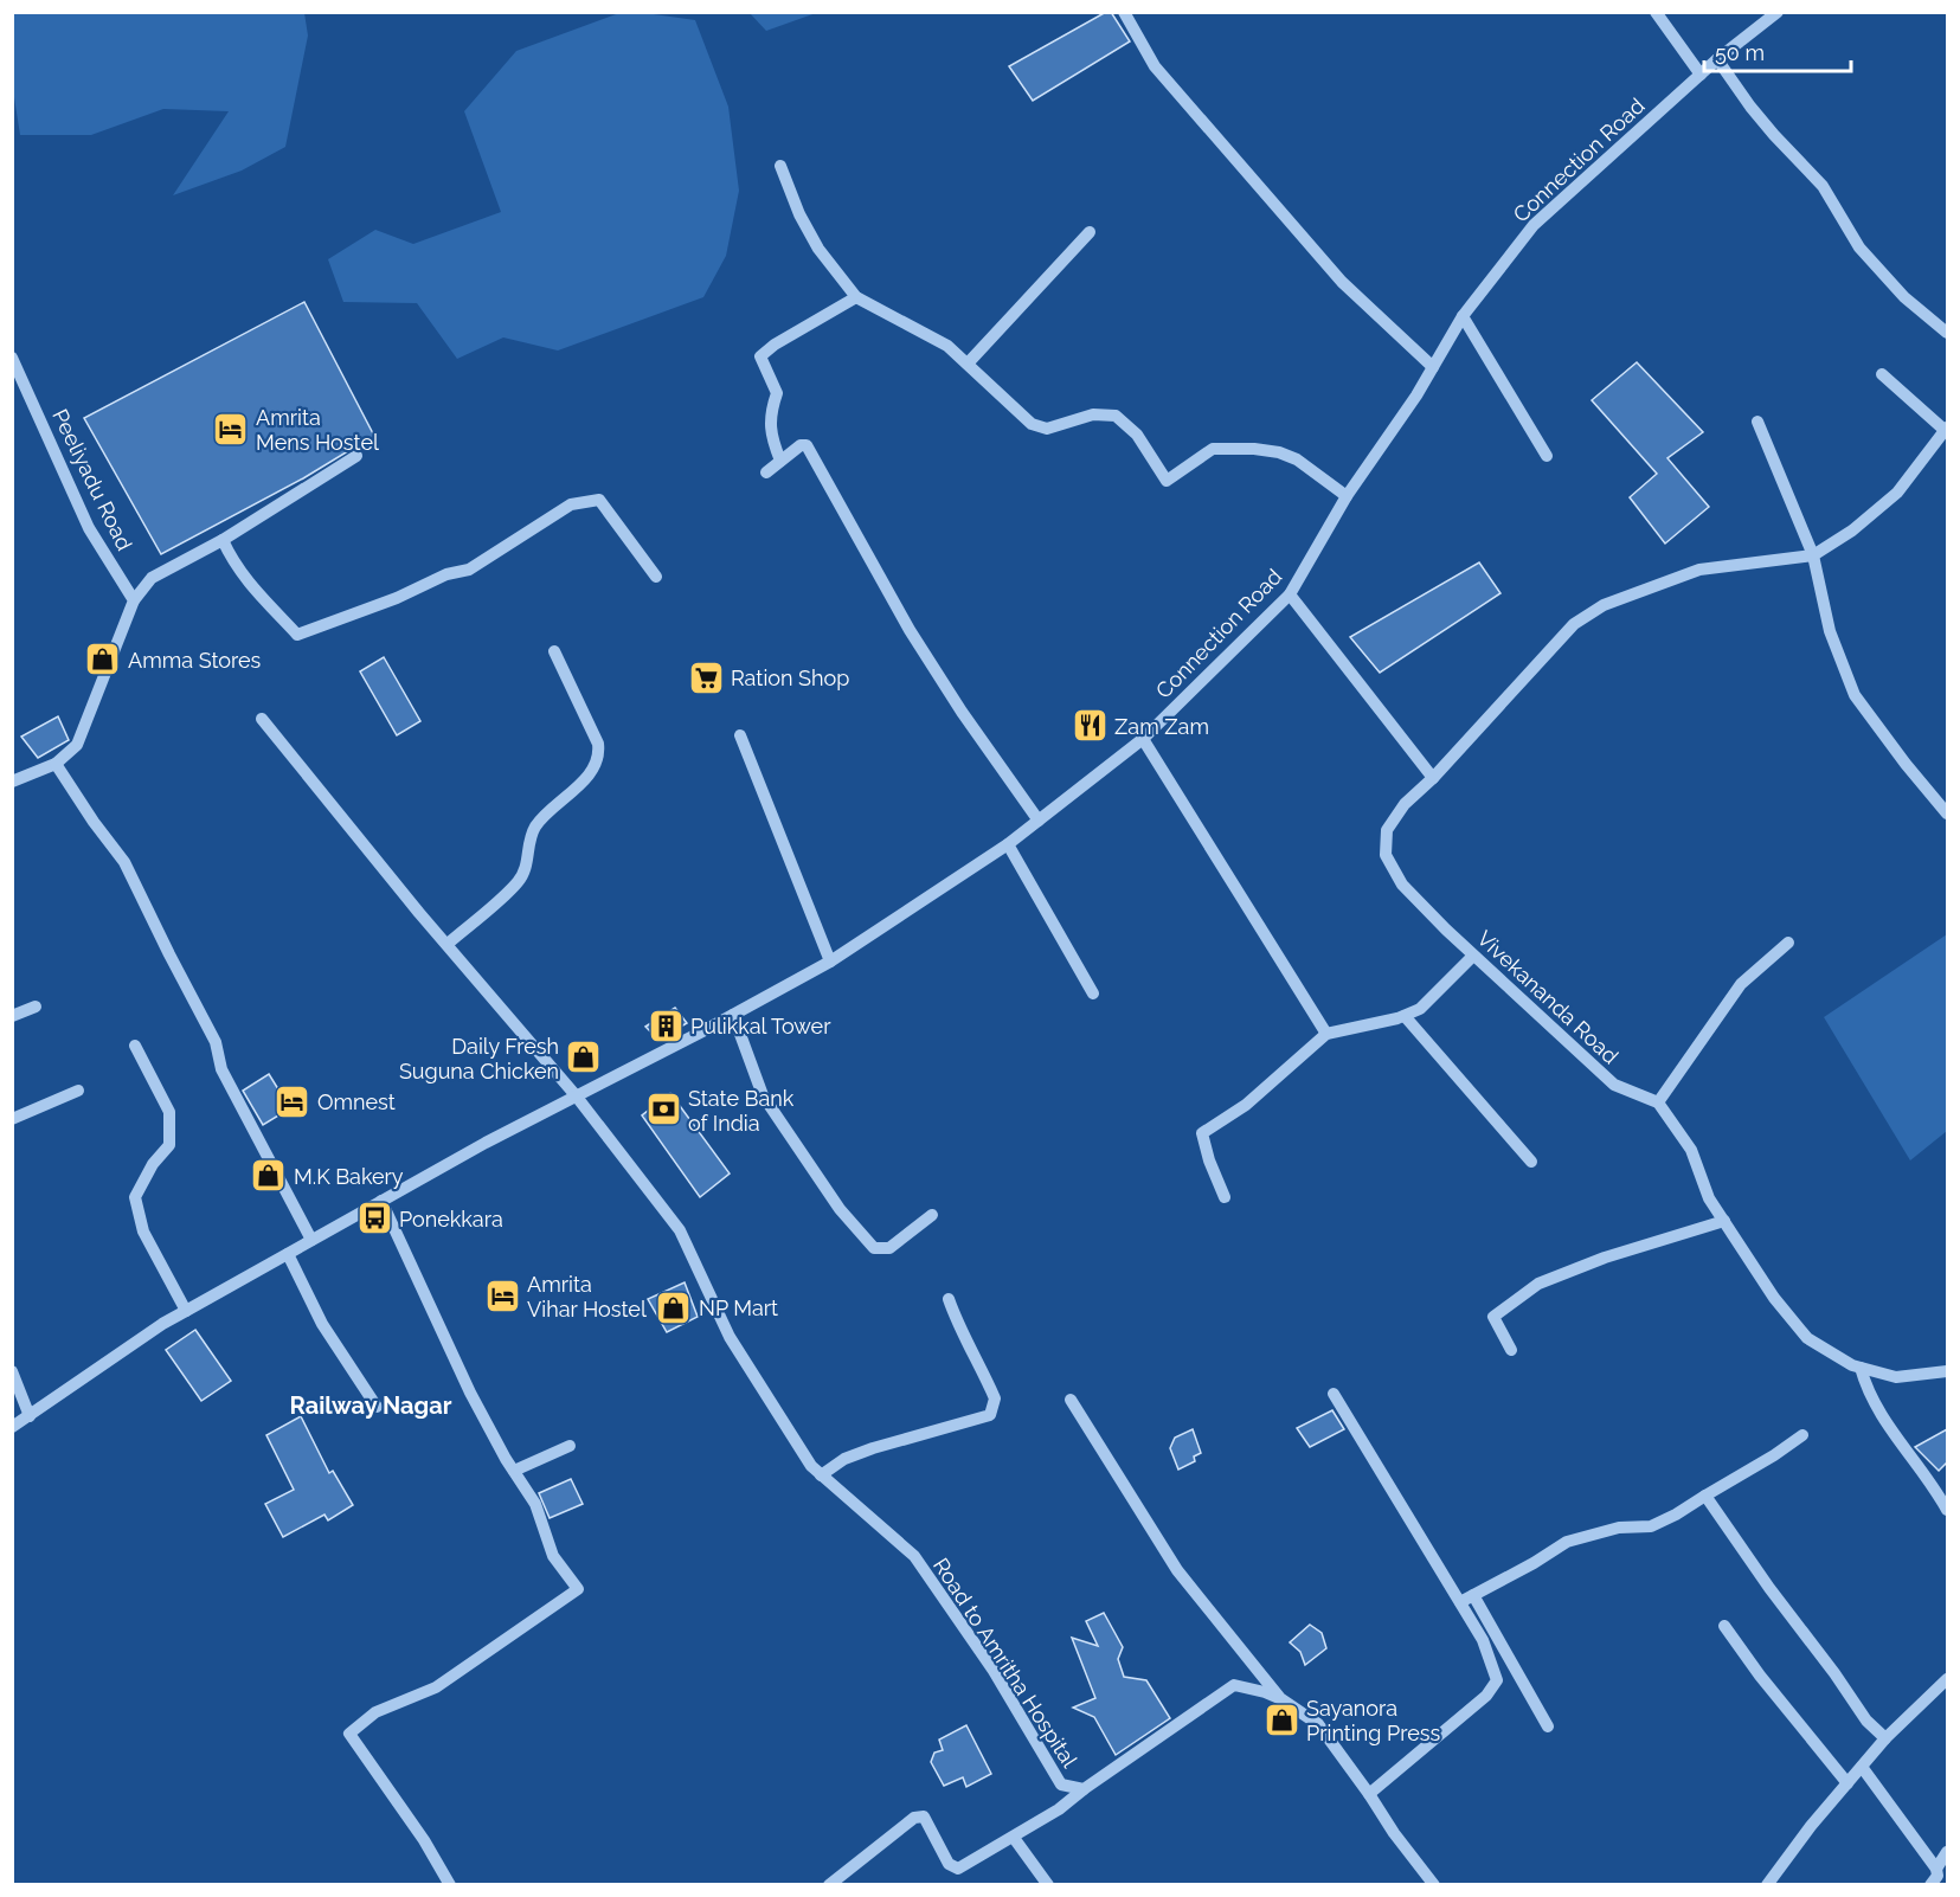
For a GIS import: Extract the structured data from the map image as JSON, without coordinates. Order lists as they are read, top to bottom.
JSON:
{
  "streets": {
    "street": [
      "Connection Road",
      "Peeliyadu Road",
      "Vivekananda Road",
      "Road to Amritha Hospital"
    ]
  },
  "crossings": [
    ["Connection Road", "Road to Amritha Hospital"]
  ],
  "districts": ["Railway Nagar"],
  "places": {
    "hotel": ["Amrita Mens Hostel", "Omnest", "Amrita Vihar Hostel"],
    "shop": [
      "Amma Stores",
      "Daily Fresh Suguna Chicken",
      "M.K Bakery",
      "NP Mart",
      "Sayanora Printing Press"
    ],
    "supermarket": ["Ration Shop"],
    "restaurant": ["Zam Zam"],
    "building": ["Pulikkal Tower"],
    "bank": ["State Bank of India"],
    "bus stop": ["Ponekkara"]
  },
  "scale_bar": "50 m"
}
